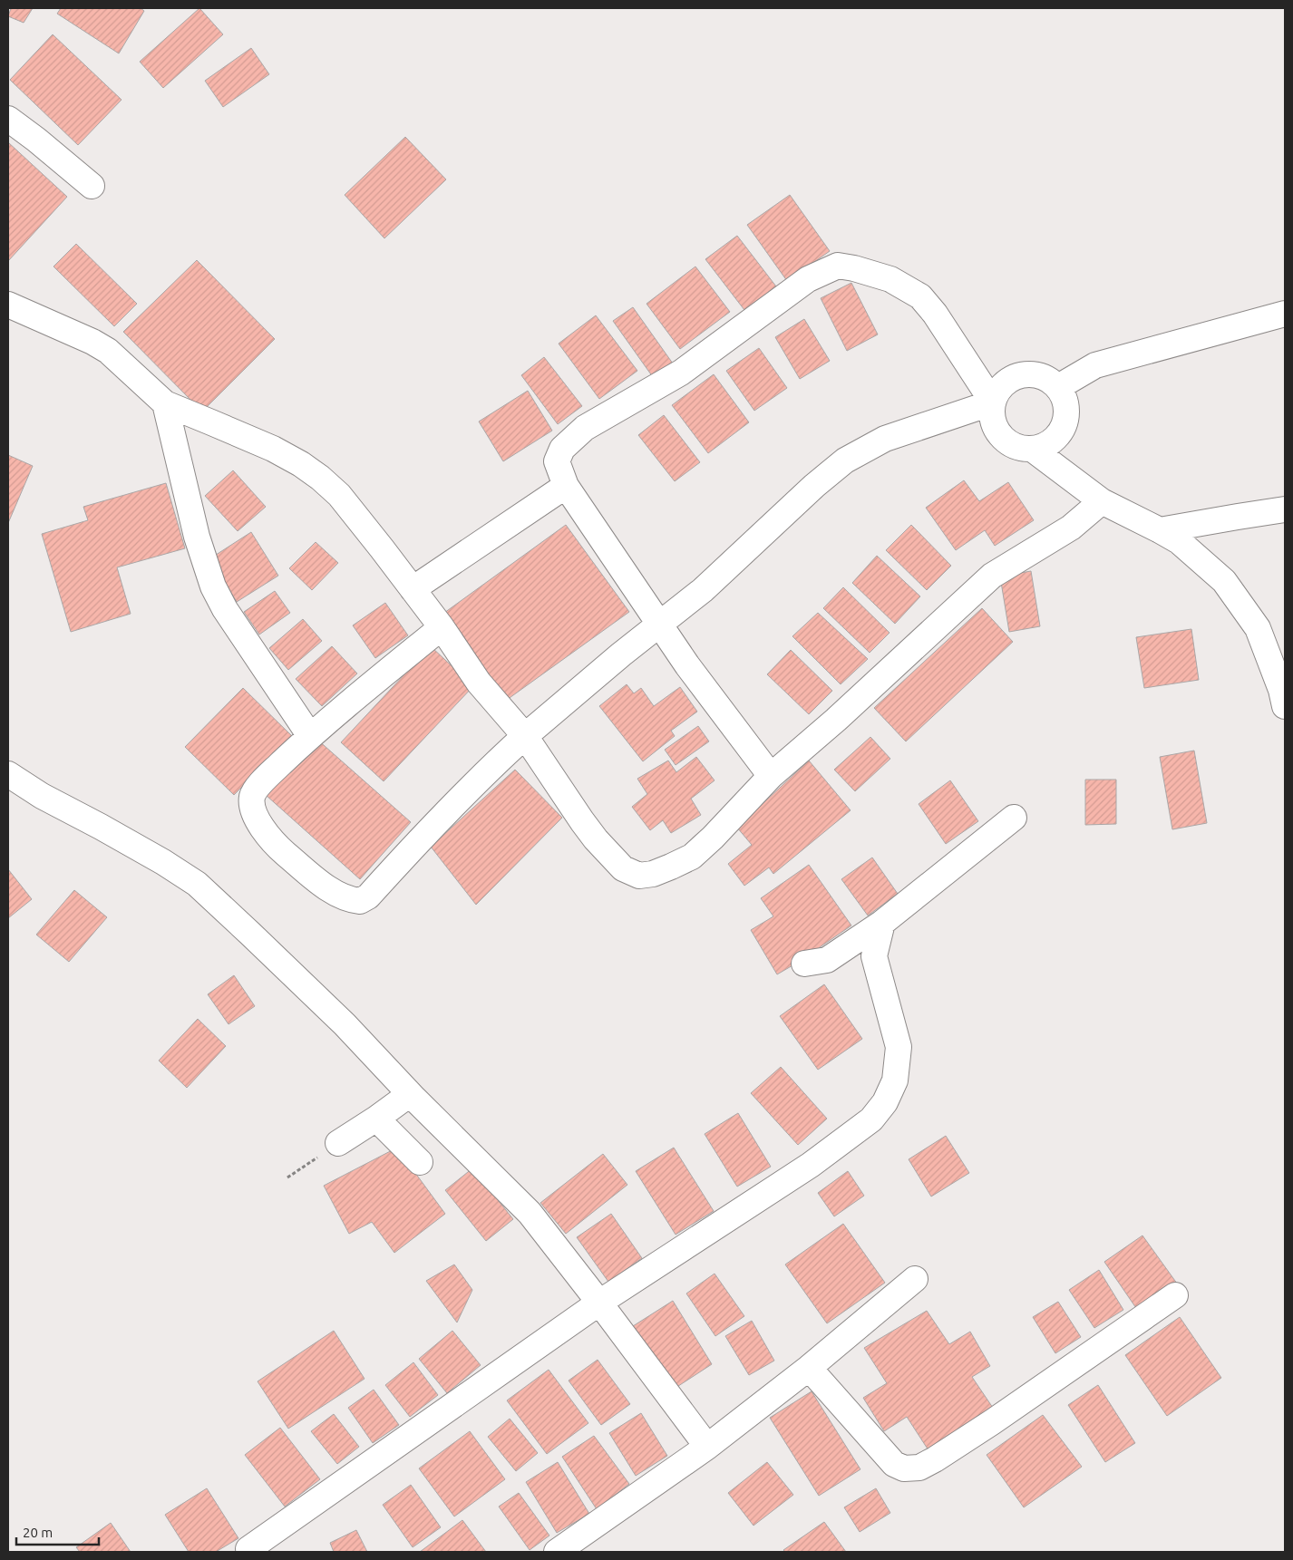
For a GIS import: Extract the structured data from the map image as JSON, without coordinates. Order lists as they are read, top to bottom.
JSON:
{
  "scale_bar": "20 m"
}
